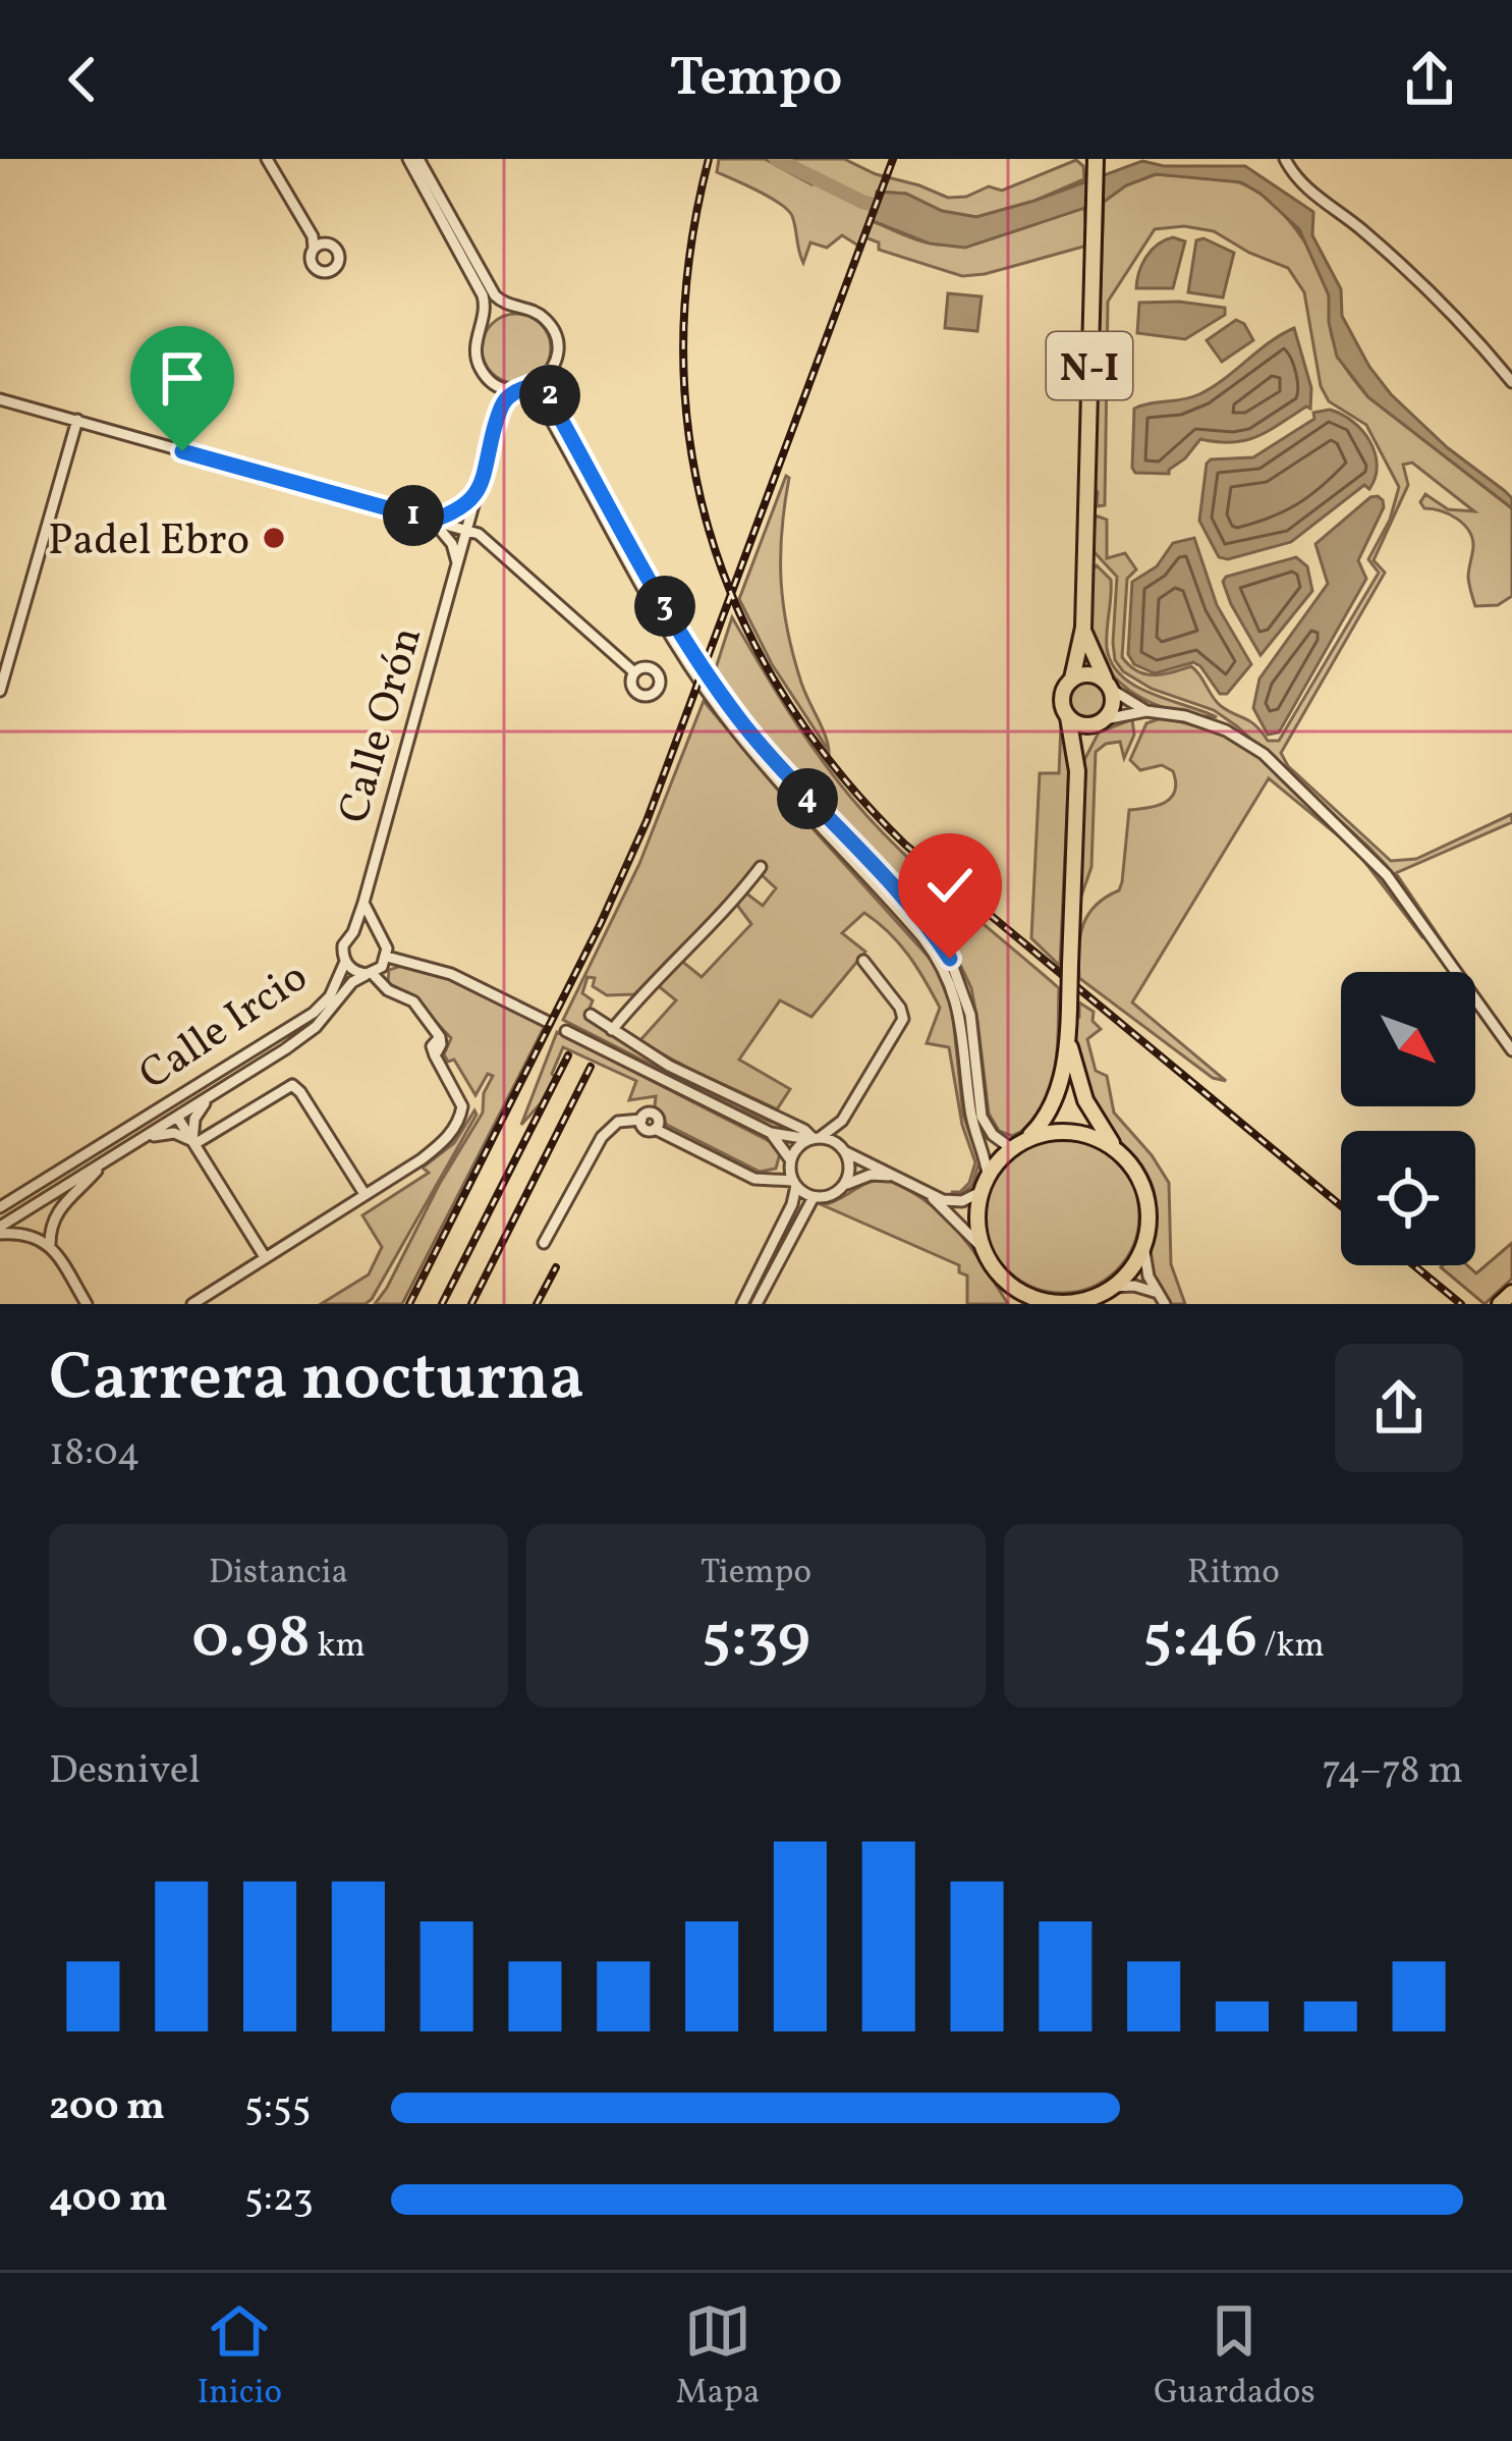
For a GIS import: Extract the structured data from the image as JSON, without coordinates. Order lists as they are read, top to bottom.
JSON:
{
  "streets": {
    "highway": ["N-I"],
    "street": ["Calle Orón", "Calle Ircio"]
  },
  "crossings": [
    ["Calle Orón", "Calle Ircio"]
  ],
  "places": ["Padel Ebro"],
  "north": "bottom right",
  "page": {
    "header": "Tempo",
    "pins": [
      "2",
      "1",
      "3",
      "4"
    ],
    "heading": ["Carrera nocturna", "18:04"],
    "stats": [
      ["Distancia", "0.98 km"],
      ["Tiempo", "5:39"],
      ["Ritmo", "5:46 /km"]
    ],
    "chart": ["Desnivel", "74–78 m"],
    "list": [
      {
        "name": "200 m",
        "note": "5:55"
      },
      {
        "name": "400 m",
        "note": "5:23"
      }
    ],
    "tabs": ["Inicio", "Mapa", "Guardados"]
  }
}
